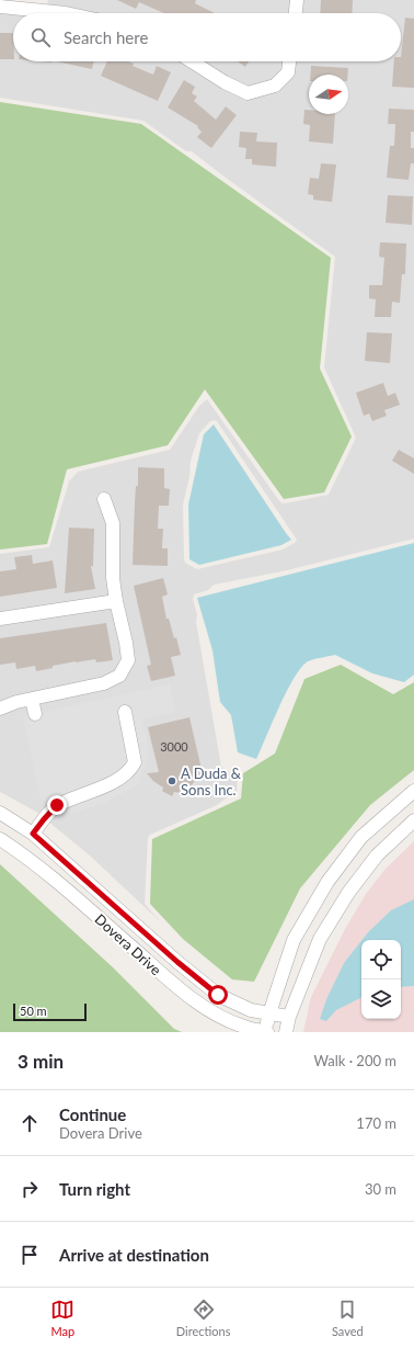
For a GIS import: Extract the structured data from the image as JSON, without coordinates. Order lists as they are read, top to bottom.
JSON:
{
  "streets": {
    "street": ["Dovera Drive"]
  },
  "places": ["A Duda & Sons Inc."],
  "house_numbers": ["3000"],
  "scale_bar": "50 m",
  "north": "right",
  "page": {
    "search": "Search here",
    "scale": "50 m",
    "heading": ["3 min", "Walk · 200 m"],
    "list": [
      ["Continue", "Dovera Drive", "170 m"],
      ["Turn right", "30 m"],
      "Arrive at destination"
    ],
    "nav": ["Map", "Directions", "Saved"]
  }
}
